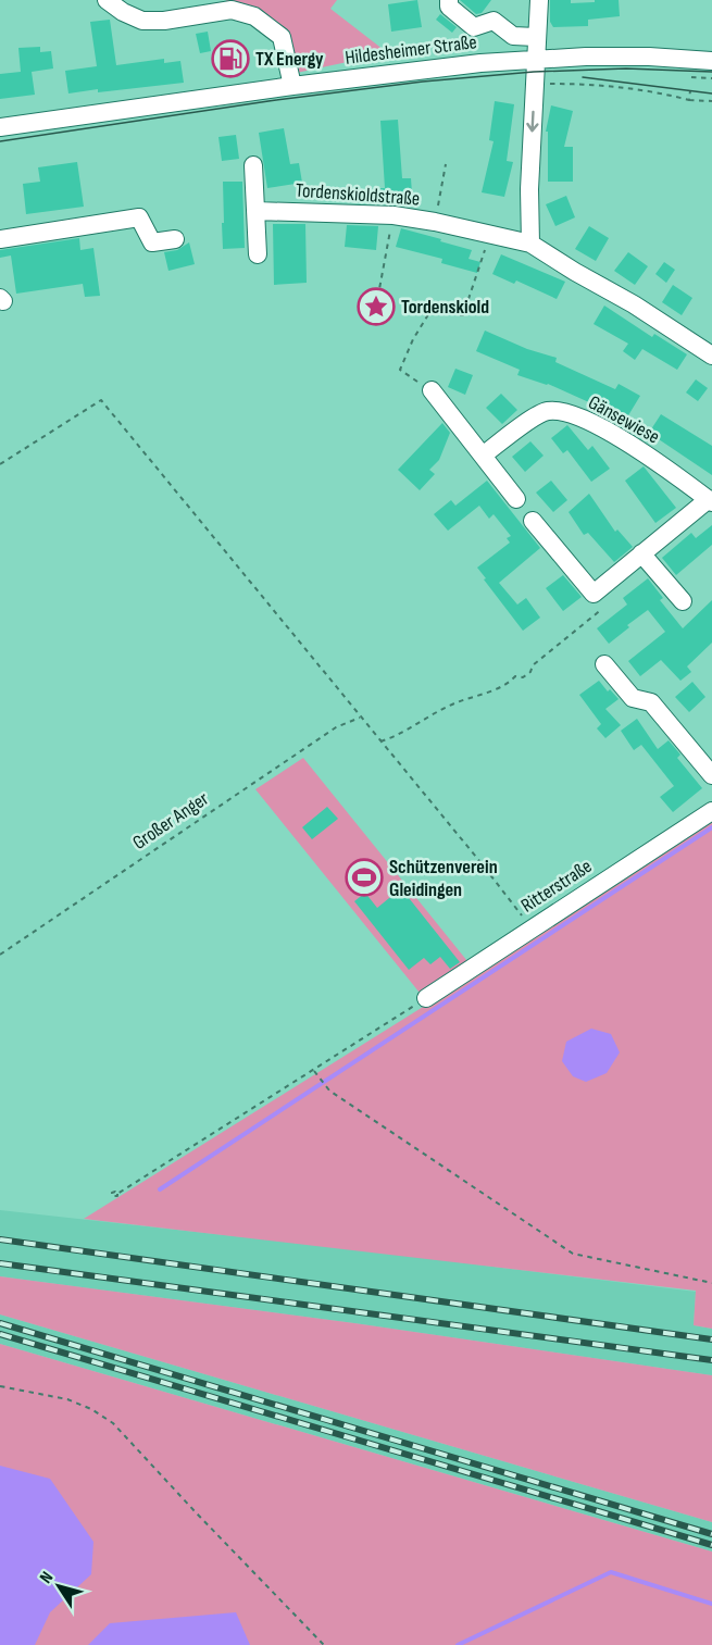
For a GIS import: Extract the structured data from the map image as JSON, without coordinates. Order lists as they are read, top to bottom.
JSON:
{
  "streets": {
    "street": [
      "Hildesheimer Straße",
      "Tordenskioldstraße",
      "Gänsewiese",
      "Ritterstraße"
    ],
    "path": ["Großer Anger"]
  },
  "places": {
    "fuel station": ["TX Energy"],
    "place": ["Tordenskiold"],
    "sports": ["Schützenverein Gleidingen"]
  },
  "north": "top left"
}
